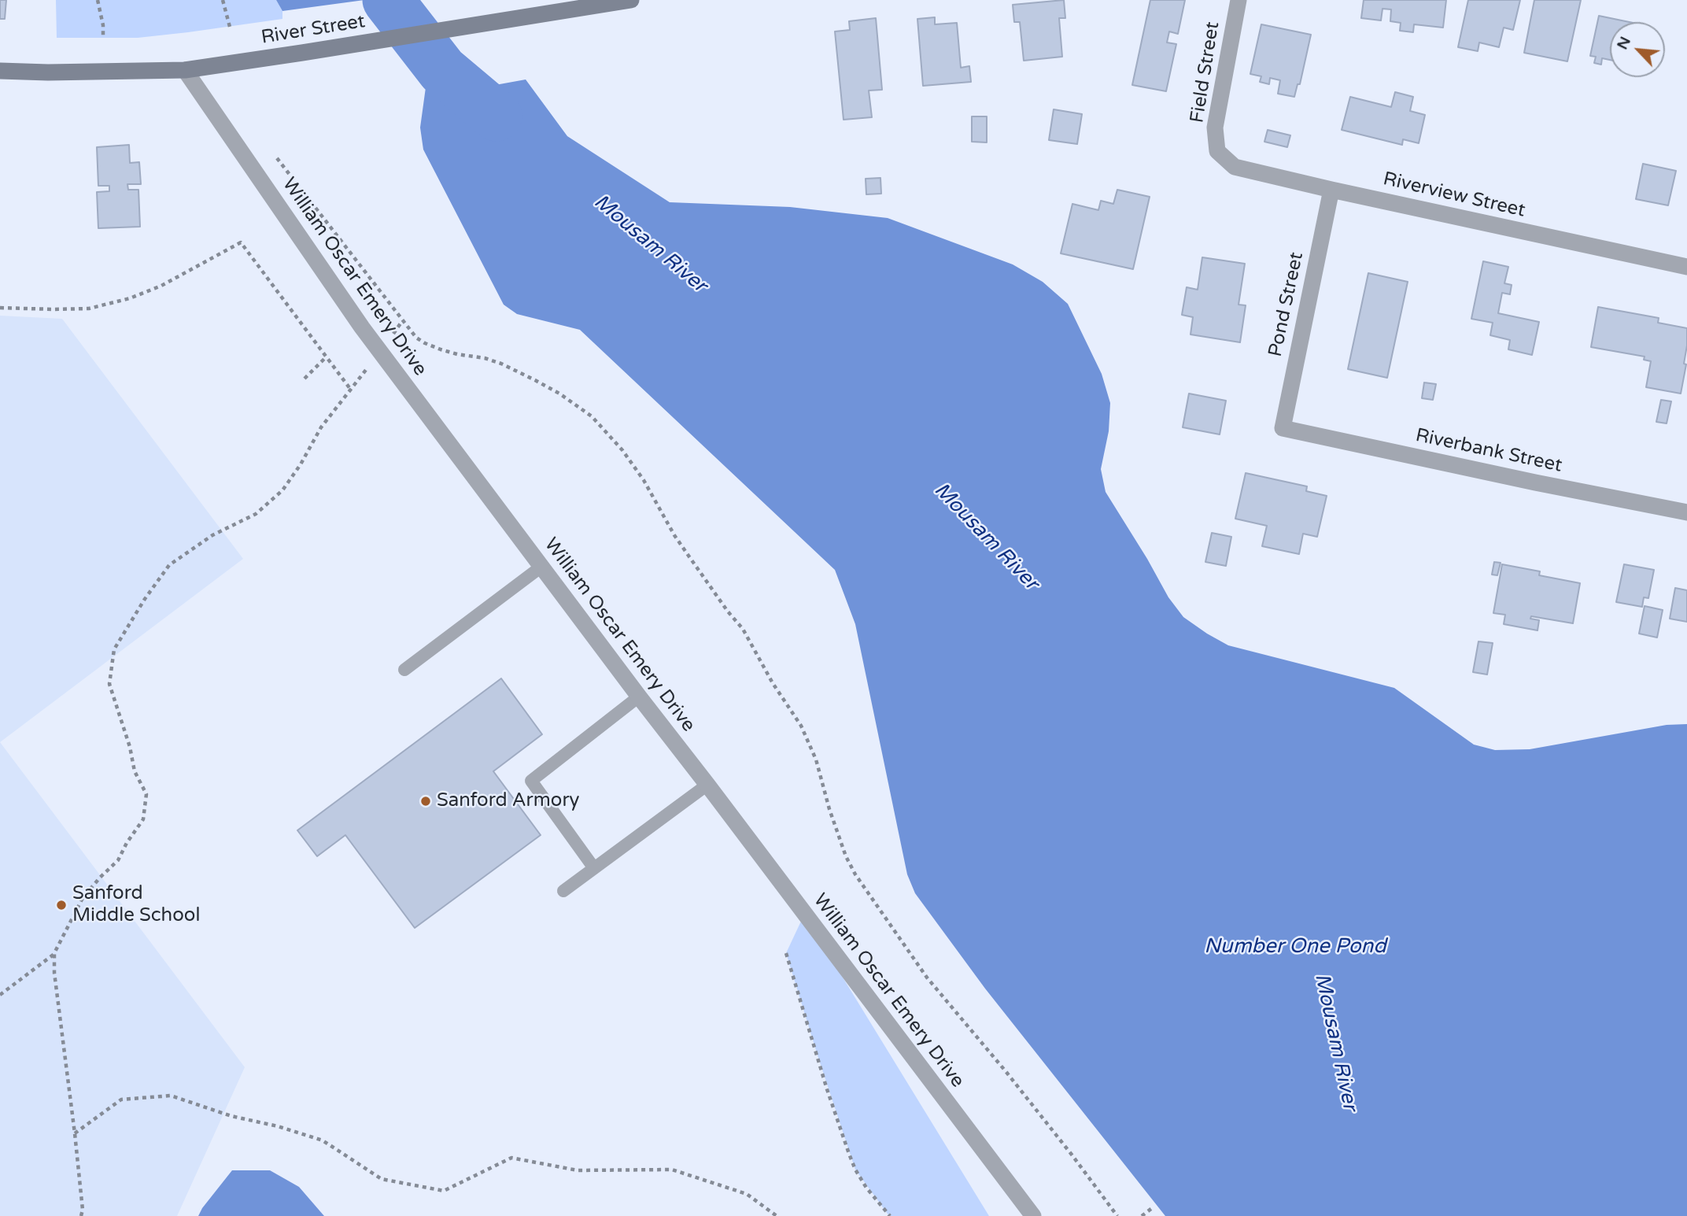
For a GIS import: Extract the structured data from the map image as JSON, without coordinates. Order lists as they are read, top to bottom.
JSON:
{
  "streets": {
    "street": [
      "River Street",
      "Field Street",
      "Riverview Street",
      "William Oscar Emery Drive",
      "Pond Street",
      "Riverbank Street"
    ]
  },
  "crossings": [
    ["River Street", "William Oscar Emery Drive"],
    ["Field Street", "Riverview Street"],
    ["Riverview Street", "Pond Street"],
    ["Pond Street", "Riverbank Street"]
  ],
  "water": ["Mousam River", "Number One Pond"],
  "places": ["Sanford Armory", "Sanford Middle School"],
  "north": "top left"
}
